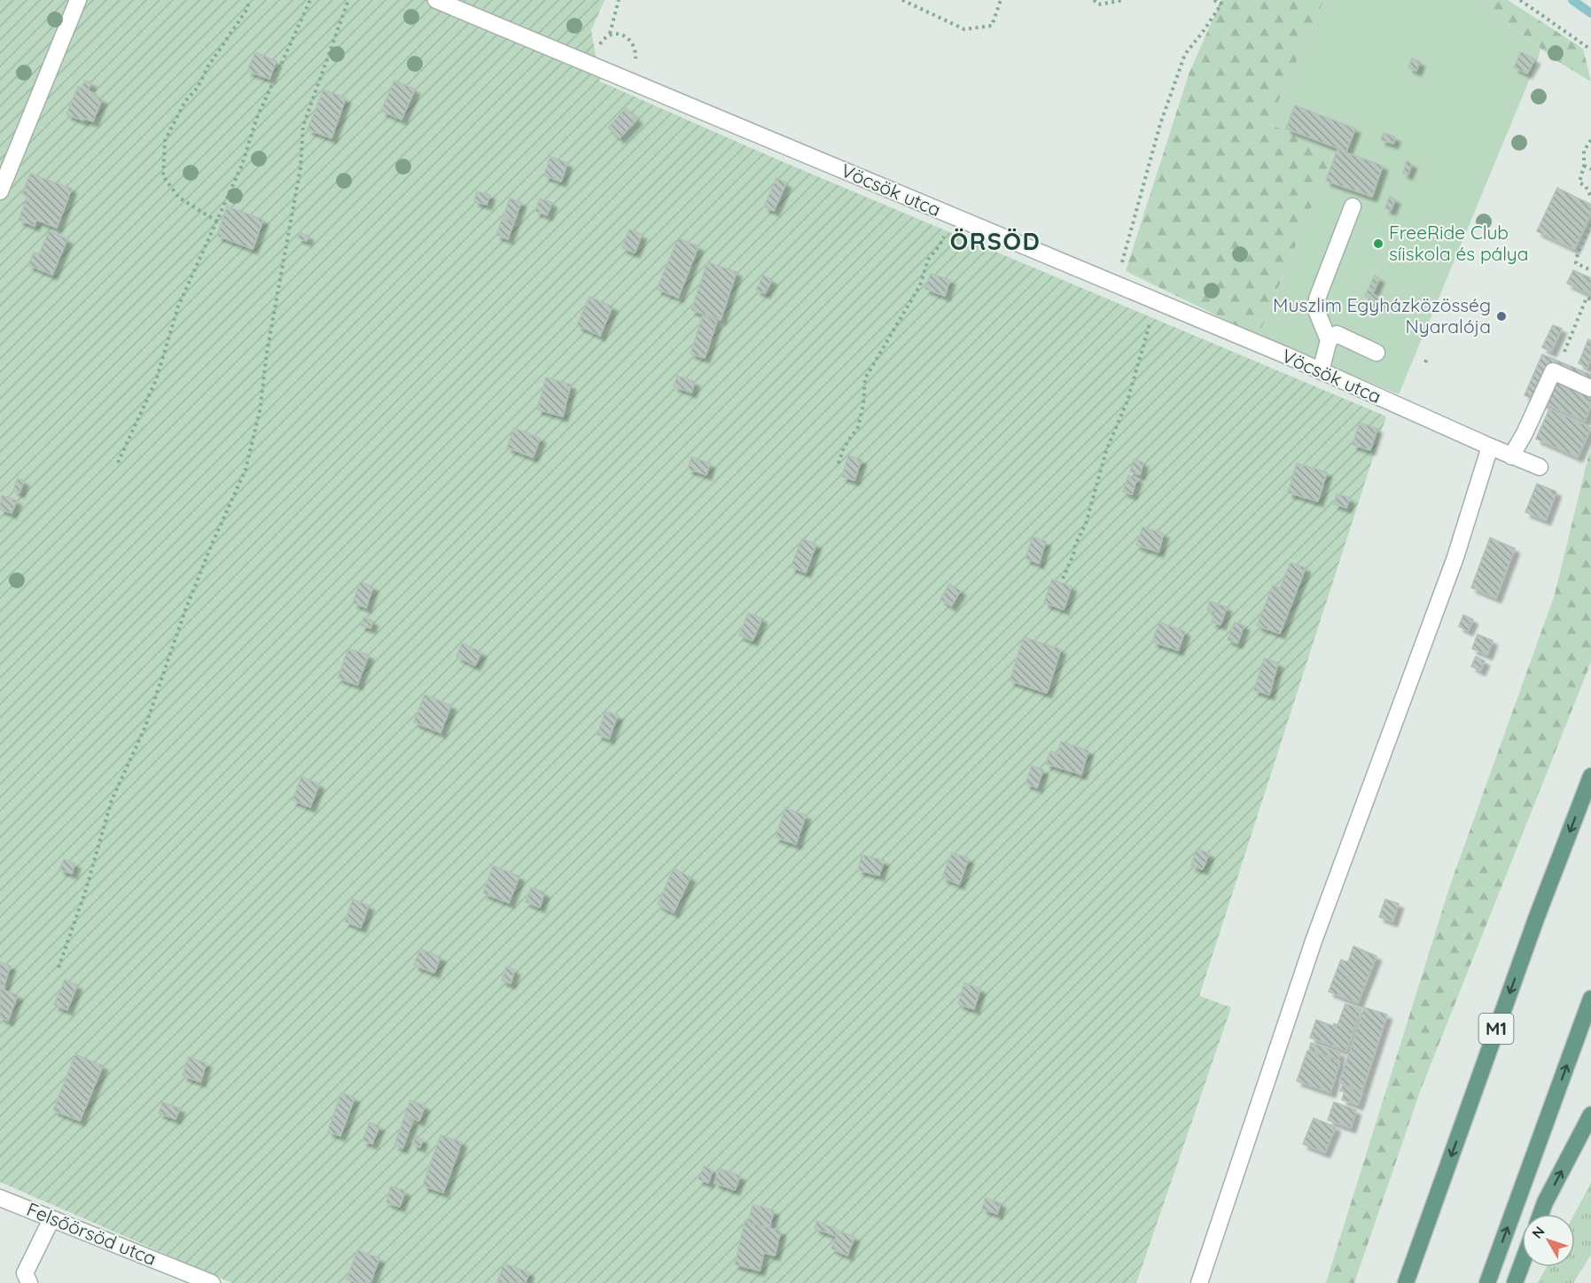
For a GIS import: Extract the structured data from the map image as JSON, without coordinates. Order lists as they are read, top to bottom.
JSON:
{
  "streets": {
    "main road": ["M1"],
    "street": ["Vöcsök utca", "Felsőörsöd utca"]
  },
  "districts": ["ÖRSÖD"],
  "places": ["FreeRide Club síiskola és pálya", "Muszlim Egyházközösség Nyaralója"],
  "north": "top left"
}
